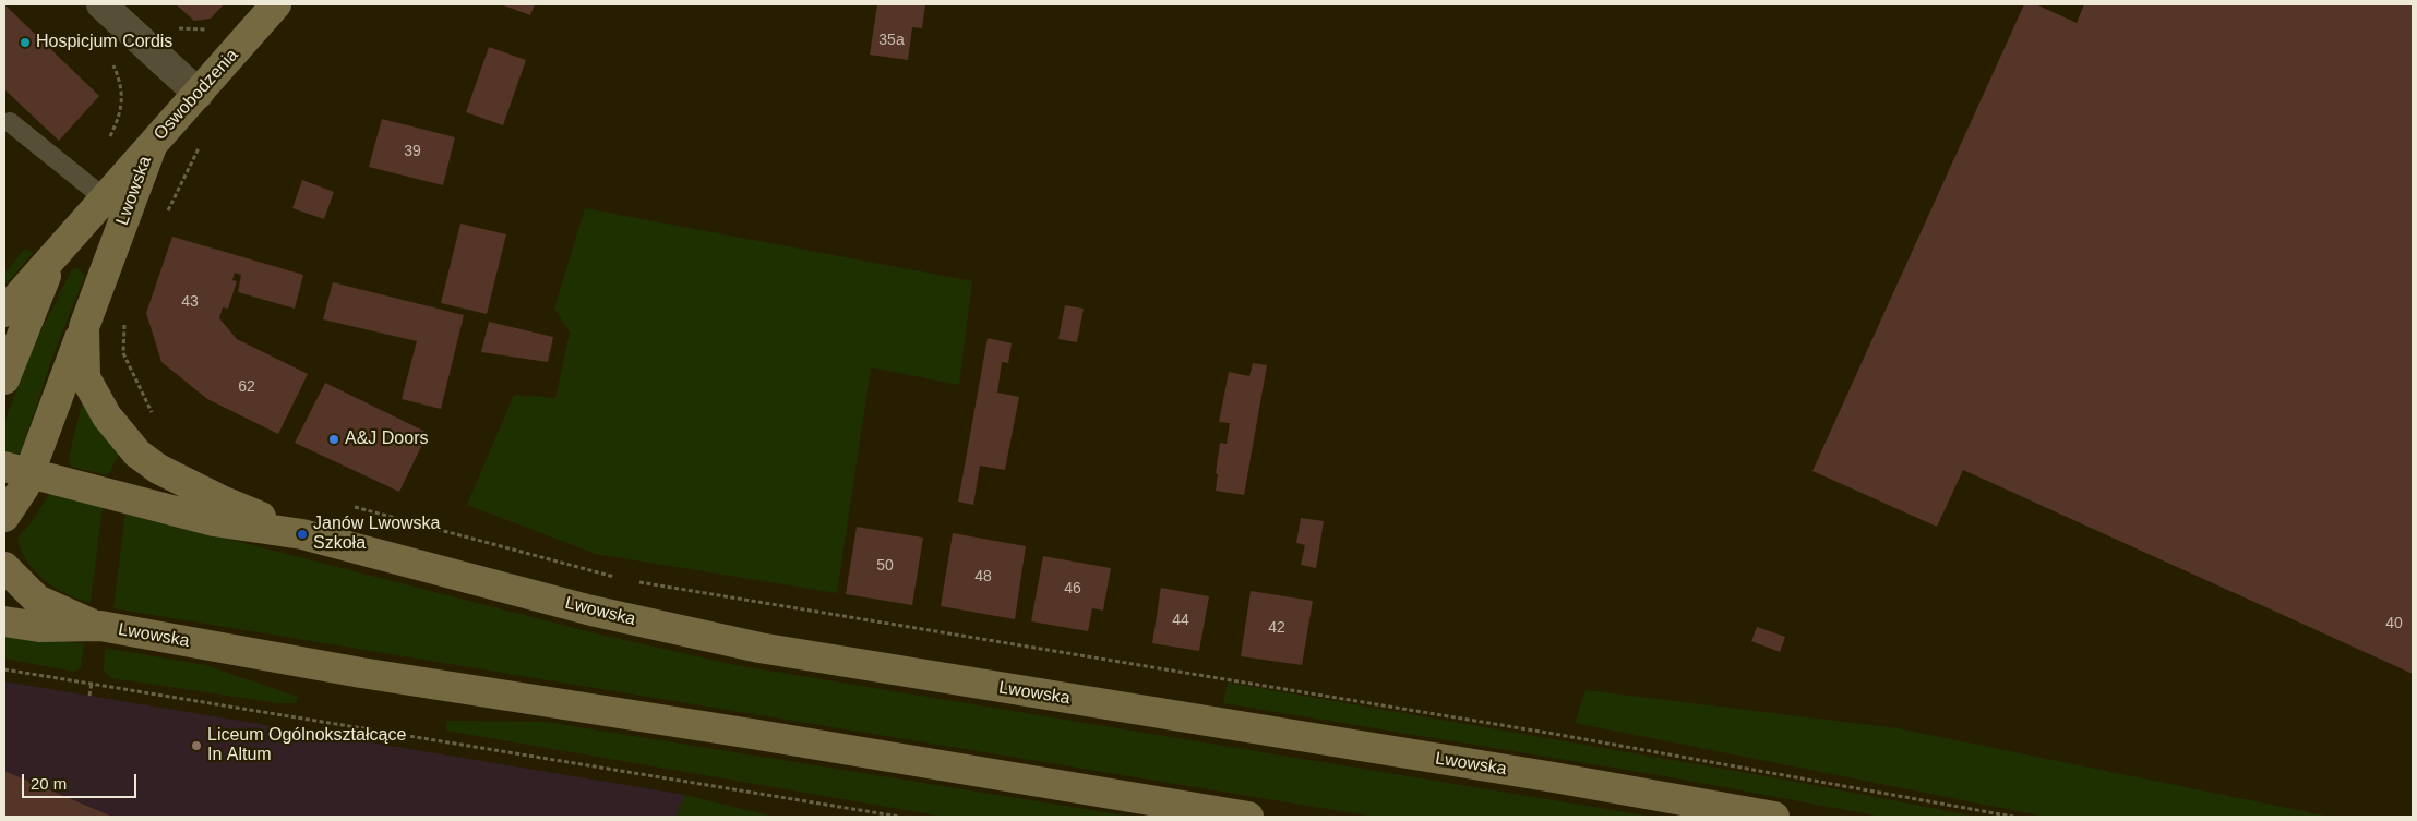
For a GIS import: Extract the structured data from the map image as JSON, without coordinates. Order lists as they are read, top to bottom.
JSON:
{
  "streets": {
    "street": ["Oswobodzenia", "Lwowska"]
  },
  "crossings": [
    ["Oswobodzenia", "Lwowska"]
  ],
  "places": [
    "Hospicjum Cordis",
    "A&J Doors",
    "Janów Lwowska Szkoła",
    "Liceum Ogólnokształcące In Altum"
  ],
  "house_numbers": [
    "35a",
    "39",
    "43",
    "62",
    "50",
    "48",
    "46",
    "44",
    "40",
    "42"
  ],
  "scale_bar": "20 m"
}
